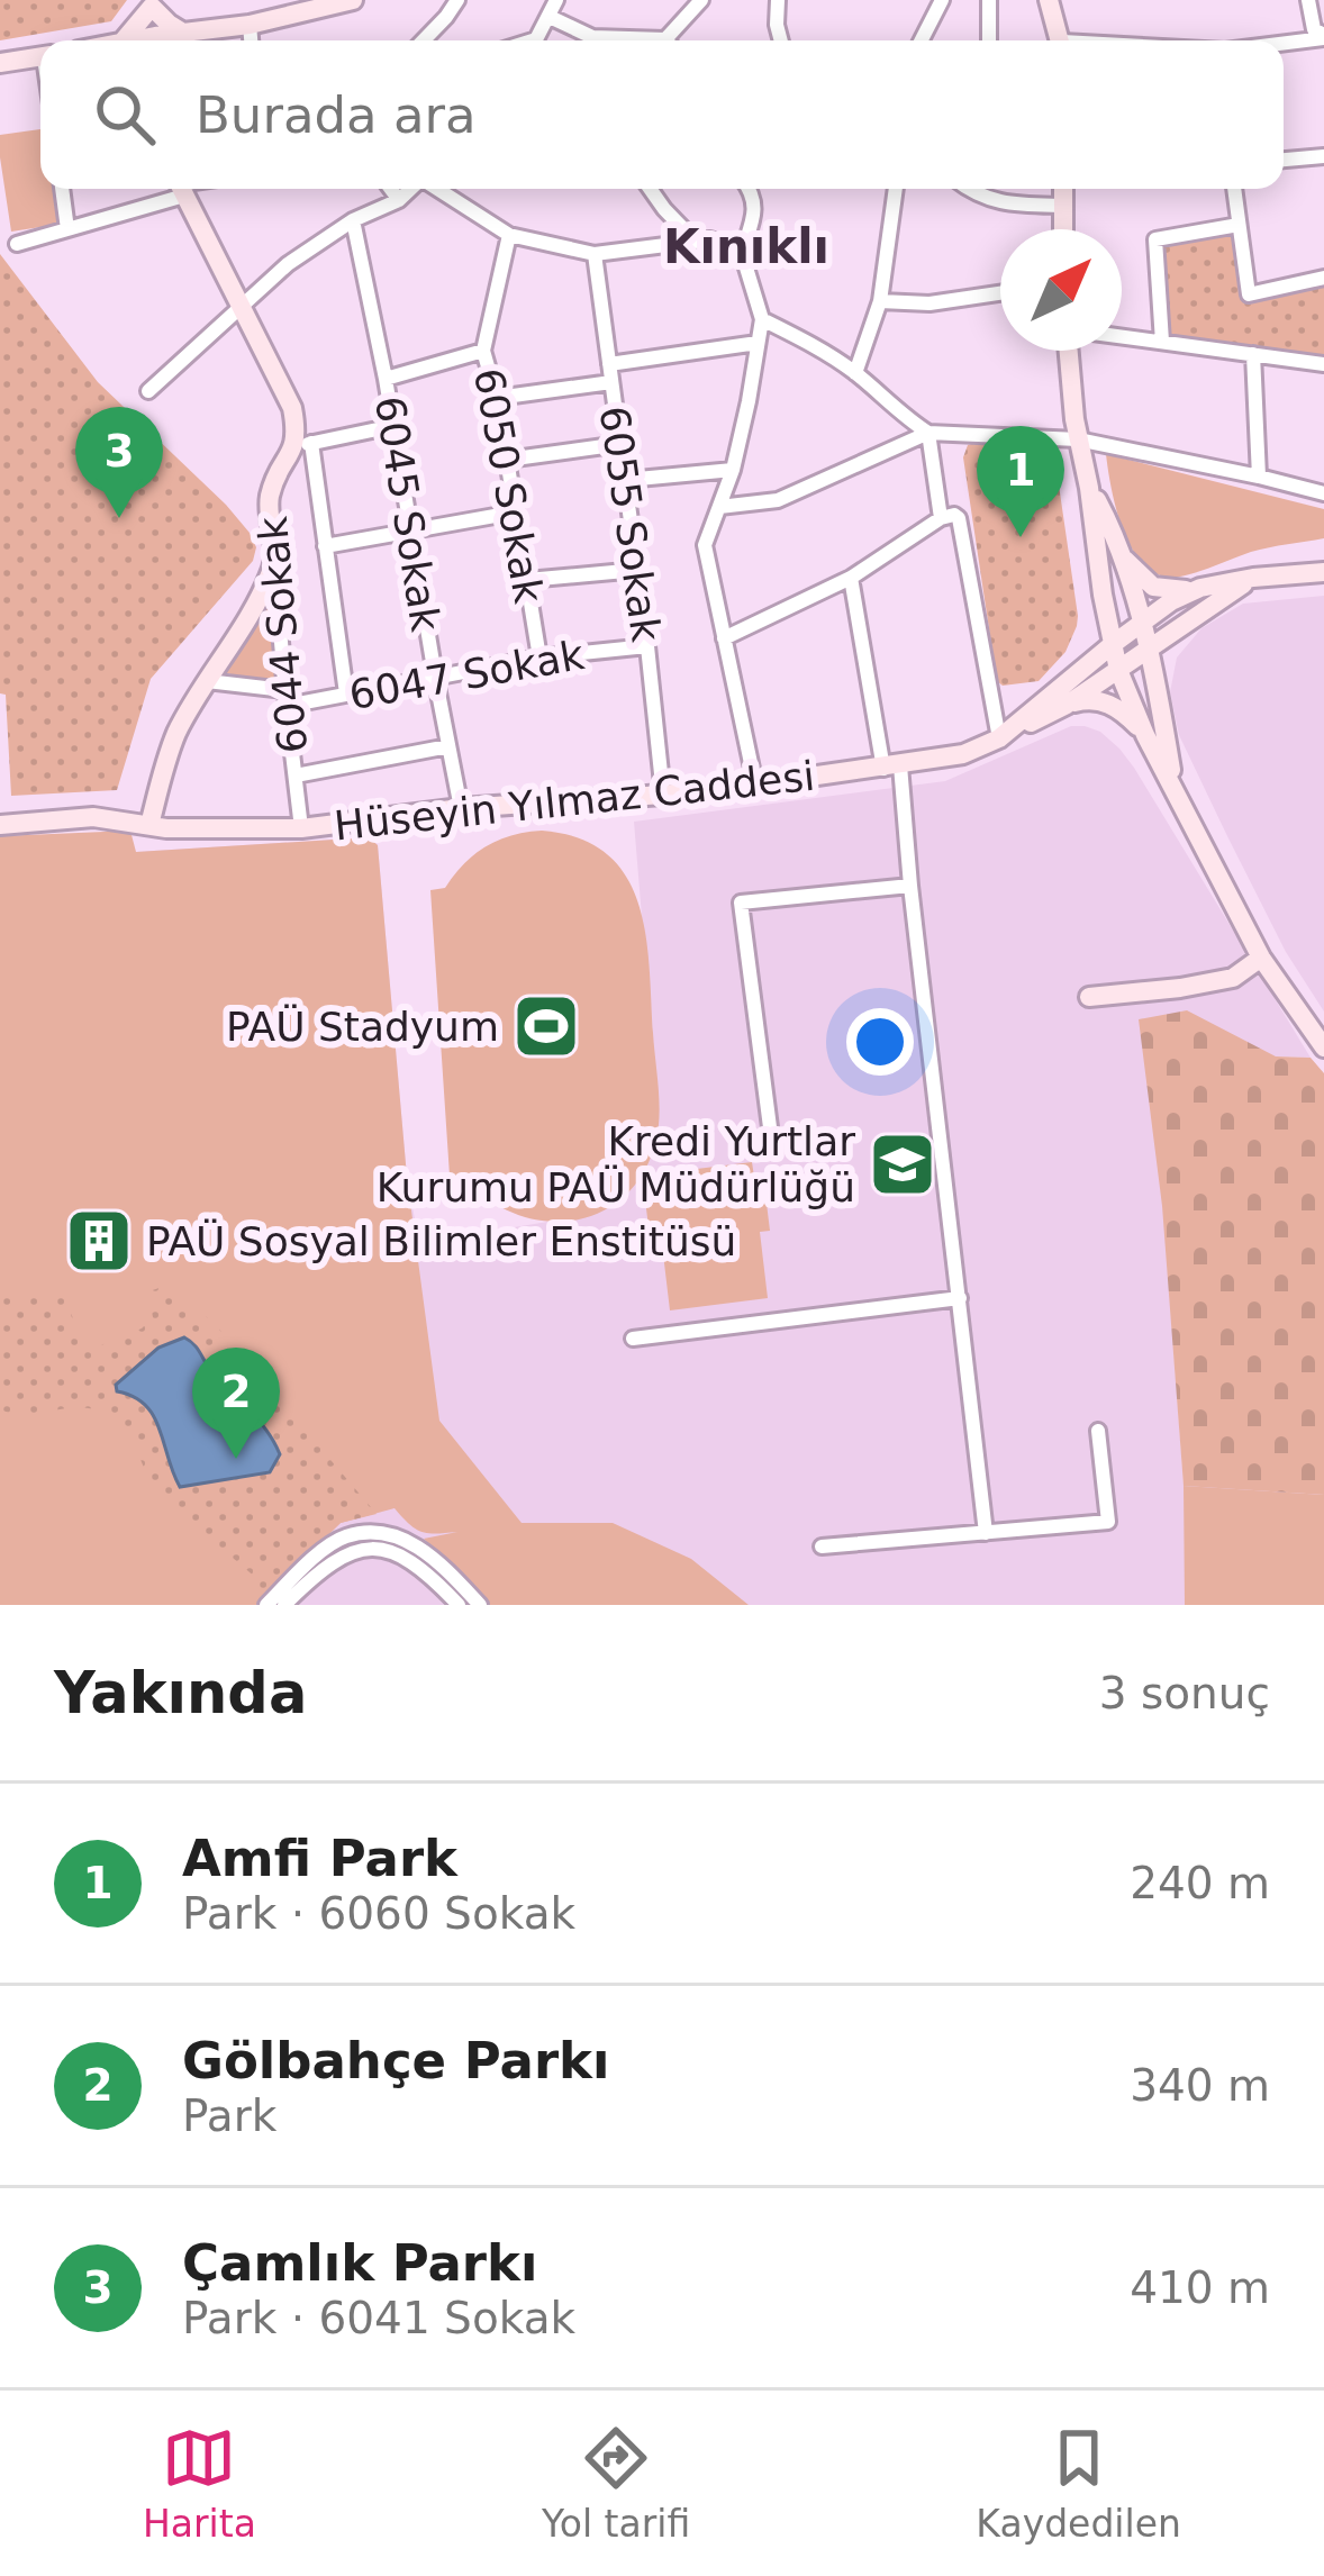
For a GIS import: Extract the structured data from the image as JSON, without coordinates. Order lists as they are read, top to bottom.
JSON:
{
  "streets": {
    "street": [
      "6050 Sokak",
      "6045 Sokak",
      "6055 Sokak",
      "6044 Sokak",
      "6047 Sokak",
      "Hüseyin Yılmaz Caddesi"
    ]
  },
  "crossings": [
    ["6050 Sokak", "6047 Sokak"],
    ["6045 Sokak", "6047 Sokak"],
    ["6045 Sokak", "Hüseyin Yılmaz Caddesi"],
    ["6055 Sokak", "6047 Sokak"],
    ["6055 Sokak", "Hüseyin Yılmaz Caddesi"],
    ["6044 Sokak", "6047 Sokak"],
    ["6044 Sokak", "Hüseyin Yılmaz Caddesi"]
  ],
  "districts": ["Kınıklı"],
  "places": {
    "sports": ["PAÜ Stadyum"],
    "school or university": ["Kredi Yurtlar Kurumu PAÜ Müdürlüğü"],
    "building": ["PAÜ Sosyal Bilimler Enstitüsü"]
  },
  "north": "top right",
  "page": {
    "search": "Burada ara",
    "pins": ["3", "1", "2"],
    "heading": ["Yakında", "3 sonuç"],
    "list": [
      {
        "mark": "1",
        "name": "Amfi Park",
        "note": "Park · 6060 Sokak",
        "value": "240 m"
      },
      {
        "mark": "2",
        "name": "Gölbahçe Parkı",
        "note": "Park",
        "value": "340 m"
      },
      {
        "mark": "3",
        "name": "Çamlık Parkı",
        "note": "Park · 6041 Sokak",
        "value": "410 m"
      }
    ],
    "nav": ["Harita", "Yol tarifi", "Kaydedilen"]
  }
}
